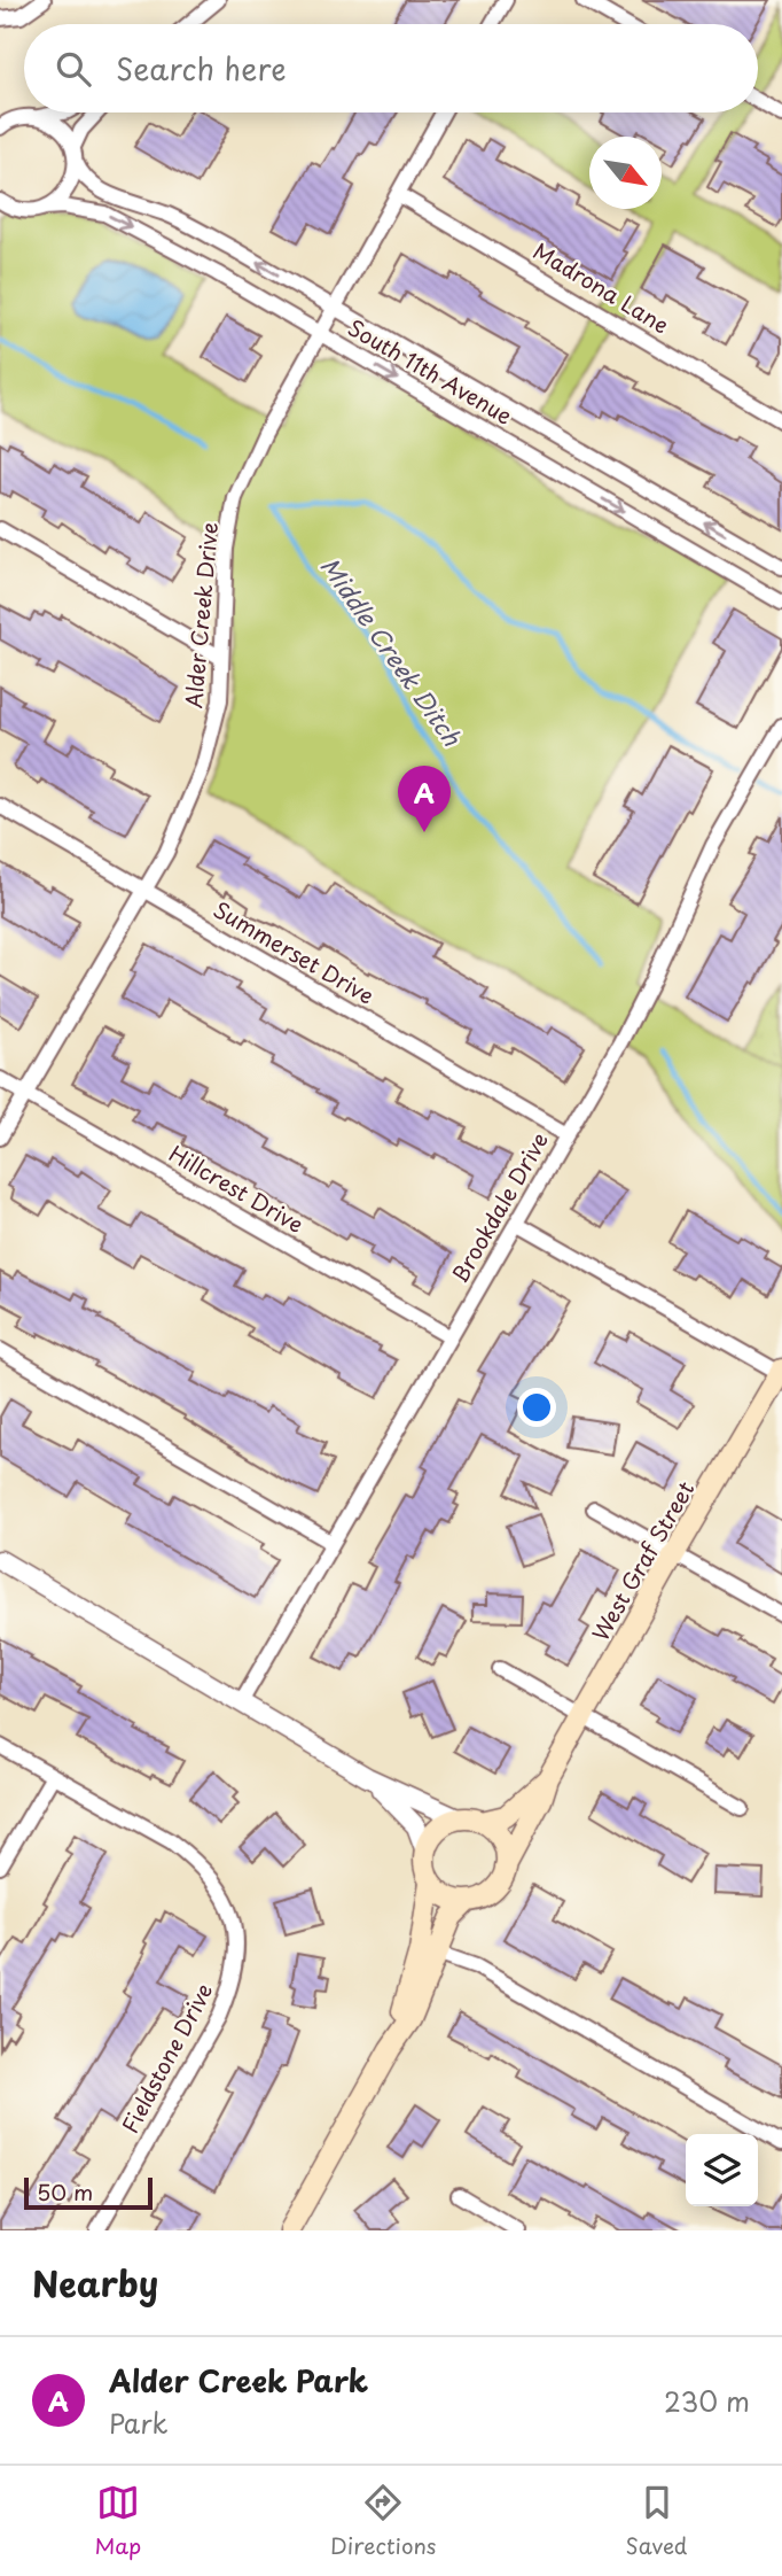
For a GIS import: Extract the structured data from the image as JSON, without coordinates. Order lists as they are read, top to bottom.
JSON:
{
  "streets": {
    "main road": ["West Graf Street"],
    "street": [
      "Madrona Lane",
      "South 11th Avenue",
      "Alder Creek Drive",
      "Summerset Drive",
      "Hillcrest Drive",
      "Brookdale Drive",
      "Fieldstone Drive"
    ]
  },
  "crossings": [
    ["Madrona Lane", "Alder Creek Drive"],
    ["South 11th Avenue", "Alder Creek Drive"],
    ["Alder Creek Drive", "Summerset Drive"],
    ["Alder Creek Drive", "Hillcrest Drive"],
    ["Summerset Drive", "Brookdale Drive"],
    ["Hillcrest Drive", "Brookdale Drive"]
  ],
  "water": ["Middle Creek Ditch"],
  "scale_bar": "50 m",
  "north": "bottom right",
  "page": {
    "search": "Search here",
    "pins": "A",
    "scale": "50 m",
    "heading": "Nearby",
    "list": [
      {
        "mark": "A",
        "name": "Alder Creek Park",
        "note": "Park",
        "value": "230 m"
      }
    ],
    "nav": ["Map", "Directions", "Saved"]
  }
}
